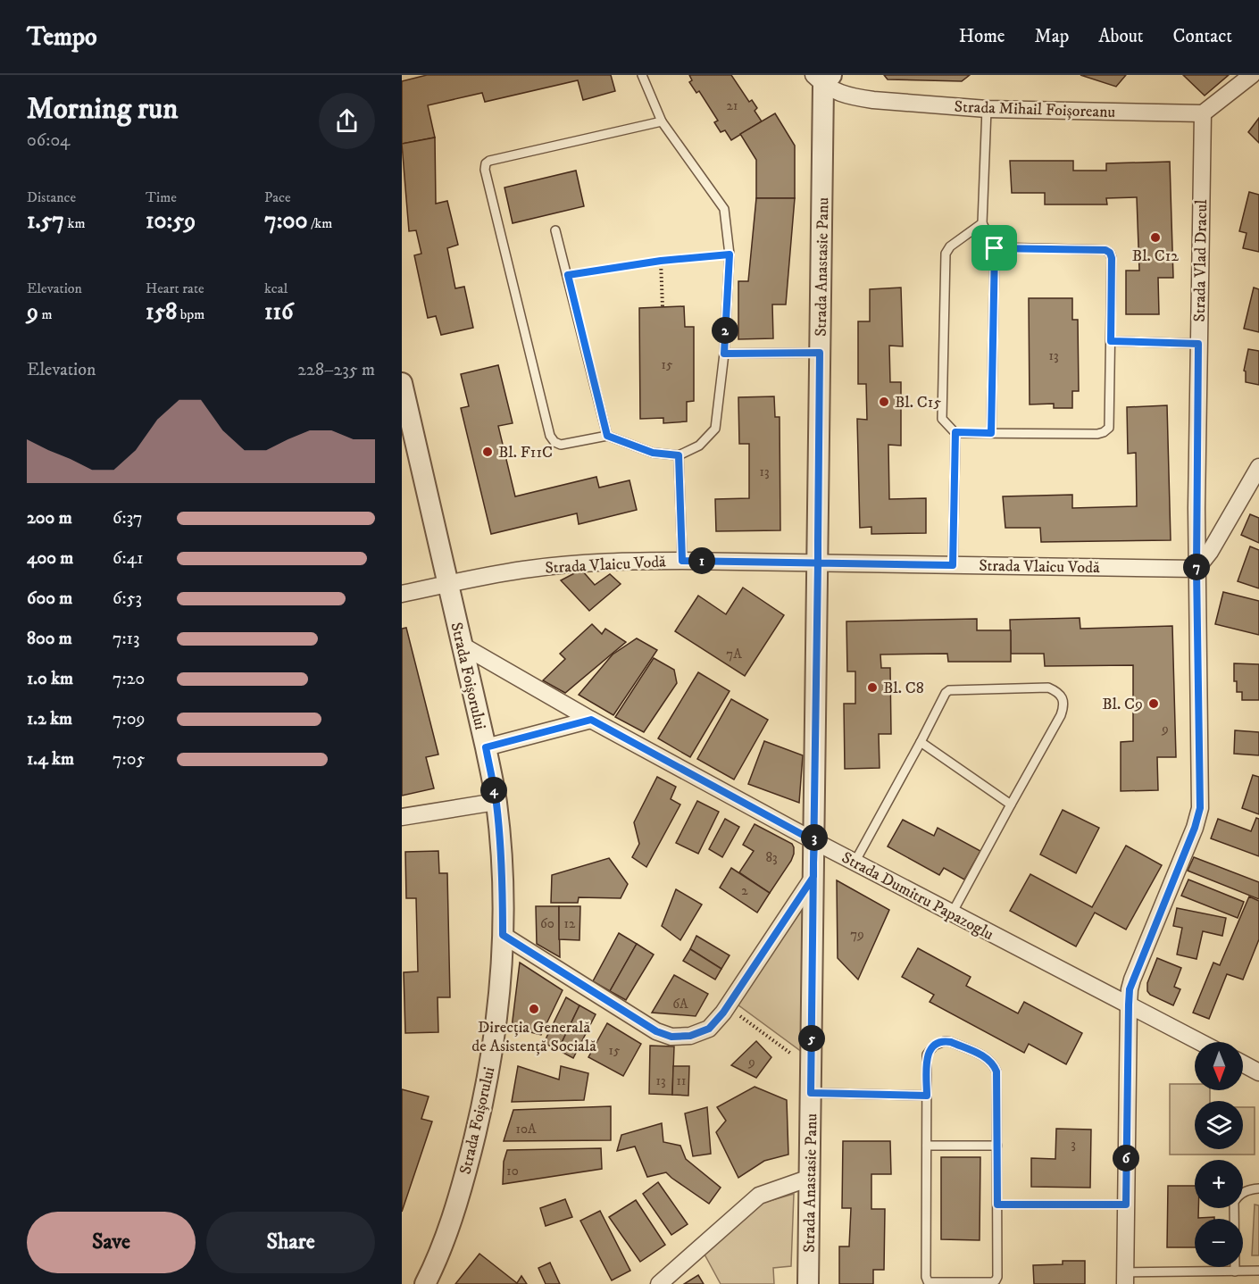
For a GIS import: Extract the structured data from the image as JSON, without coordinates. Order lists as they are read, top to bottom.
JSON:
{
  "streets": {
    "street": [
      "Strada Mihail Foișoreanu",
      "Strada Vlad Dracul",
      "Strada Anastasie Panu",
      "Strada Vlaicu Vodă",
      "Strada Foișorului",
      "Strada Dumitru Papazoglu"
    ]
  },
  "crossings": [
    ["Strada Mihail Foișoreanu", "Strada Vlad Dracul"],
    ["Strada Mihail Foișoreanu", "Strada Anastasie Panu"],
    ["Strada Vlad Dracul", "Strada Vlaicu Vodă"],
    ["Strada Vlad Dracul", "Strada Dumitru Papazoglu"],
    ["Strada Anastasie Panu", "Strada Vlaicu Vodă"],
    ["Strada Anastasie Panu", "Strada Dumitru Papazoglu"],
    ["Strada Vlaicu Vodă", "Strada Foișorului"],
    ["Strada Foișorului", "Strada Dumitru Papazoglu"]
  ],
  "places": [
    "Bl. C12",
    "Bl. C15",
    "Bl. F11C",
    "Bl. C8",
    "Bl. C9",
    "Direcția Generală de Asistență Socială"
  ],
  "house_numbers": [
    "21",
    "13",
    "15",
    "13",
    "7A",
    "9",
    "83",
    "2",
    "60",
    "12",
    "79",
    "6A",
    "15",
    "9",
    "13",
    "11",
    "10A",
    "3",
    "10"
  ],
  "north": "bottom",
  "page": {
    "header": "Tempo",
    "nav": [
      "Home",
      "Map",
      "About",
      "Contact"
    ],
    "heading": ["Morning run", "06:04"],
    "stats": [
      ["Distance", "1.57 km"],
      ["Time", "10:59"],
      ["Pace", "7:00 /km"],
      ["Elevation", "9 m"],
      ["Heart rate", "158 bpm"],
      ["kcal", "116"]
    ],
    "pins": [
      "2",
      "1",
      "7",
      "4",
      "3",
      "5",
      "6"
    ],
    "chart": ["Elevation", "228–235 m"],
    "list": [
      {
        "name": "200 m",
        "note": "6:37"
      },
      {
        "name": "400 m",
        "note": "6:41"
      },
      {
        "name": "600 m",
        "note": "6:53"
      },
      {
        "name": "800 m",
        "note": "7:13"
      },
      {
        "name": "1.0 km",
        "note": "7:20"
      },
      {
        "name": "1.2 km",
        "note": "7:09"
      },
      {
        "name": "1.4 km",
        "note": "7:05"
      }
    ],
    "map_buttons": ["+", "−"],
    "buttons": ["Save", "Share"]
  }
}
